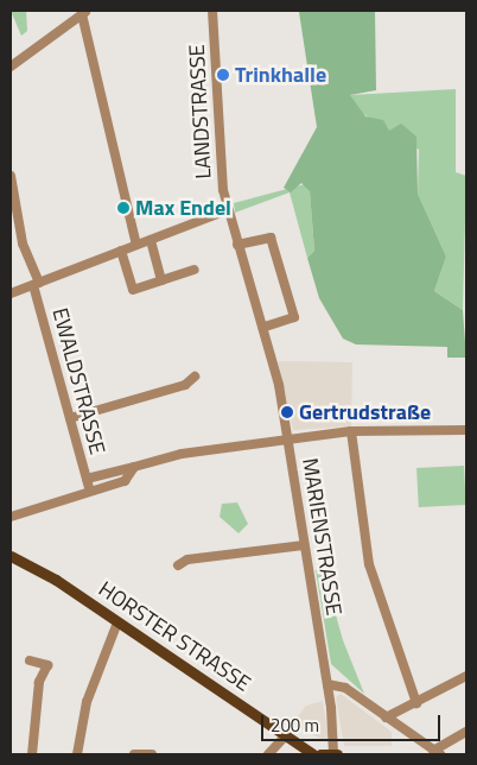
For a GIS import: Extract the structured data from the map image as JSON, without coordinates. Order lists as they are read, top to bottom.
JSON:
{
  "streets": {
    "main road": ["HORSTER STRASSE"],
    "street": ["LANDSTRASSE", "EWALDSTRASSE", "MARIENSTRASSE"]
  },
  "crossings": [
    ["LANDSTRASSE", "MARIENSTRASSE"]
  ],
  "places": ["Trinkhalle", "Max Endel", "Gertrudstraße"],
  "scale_bar": "200 m"
}
